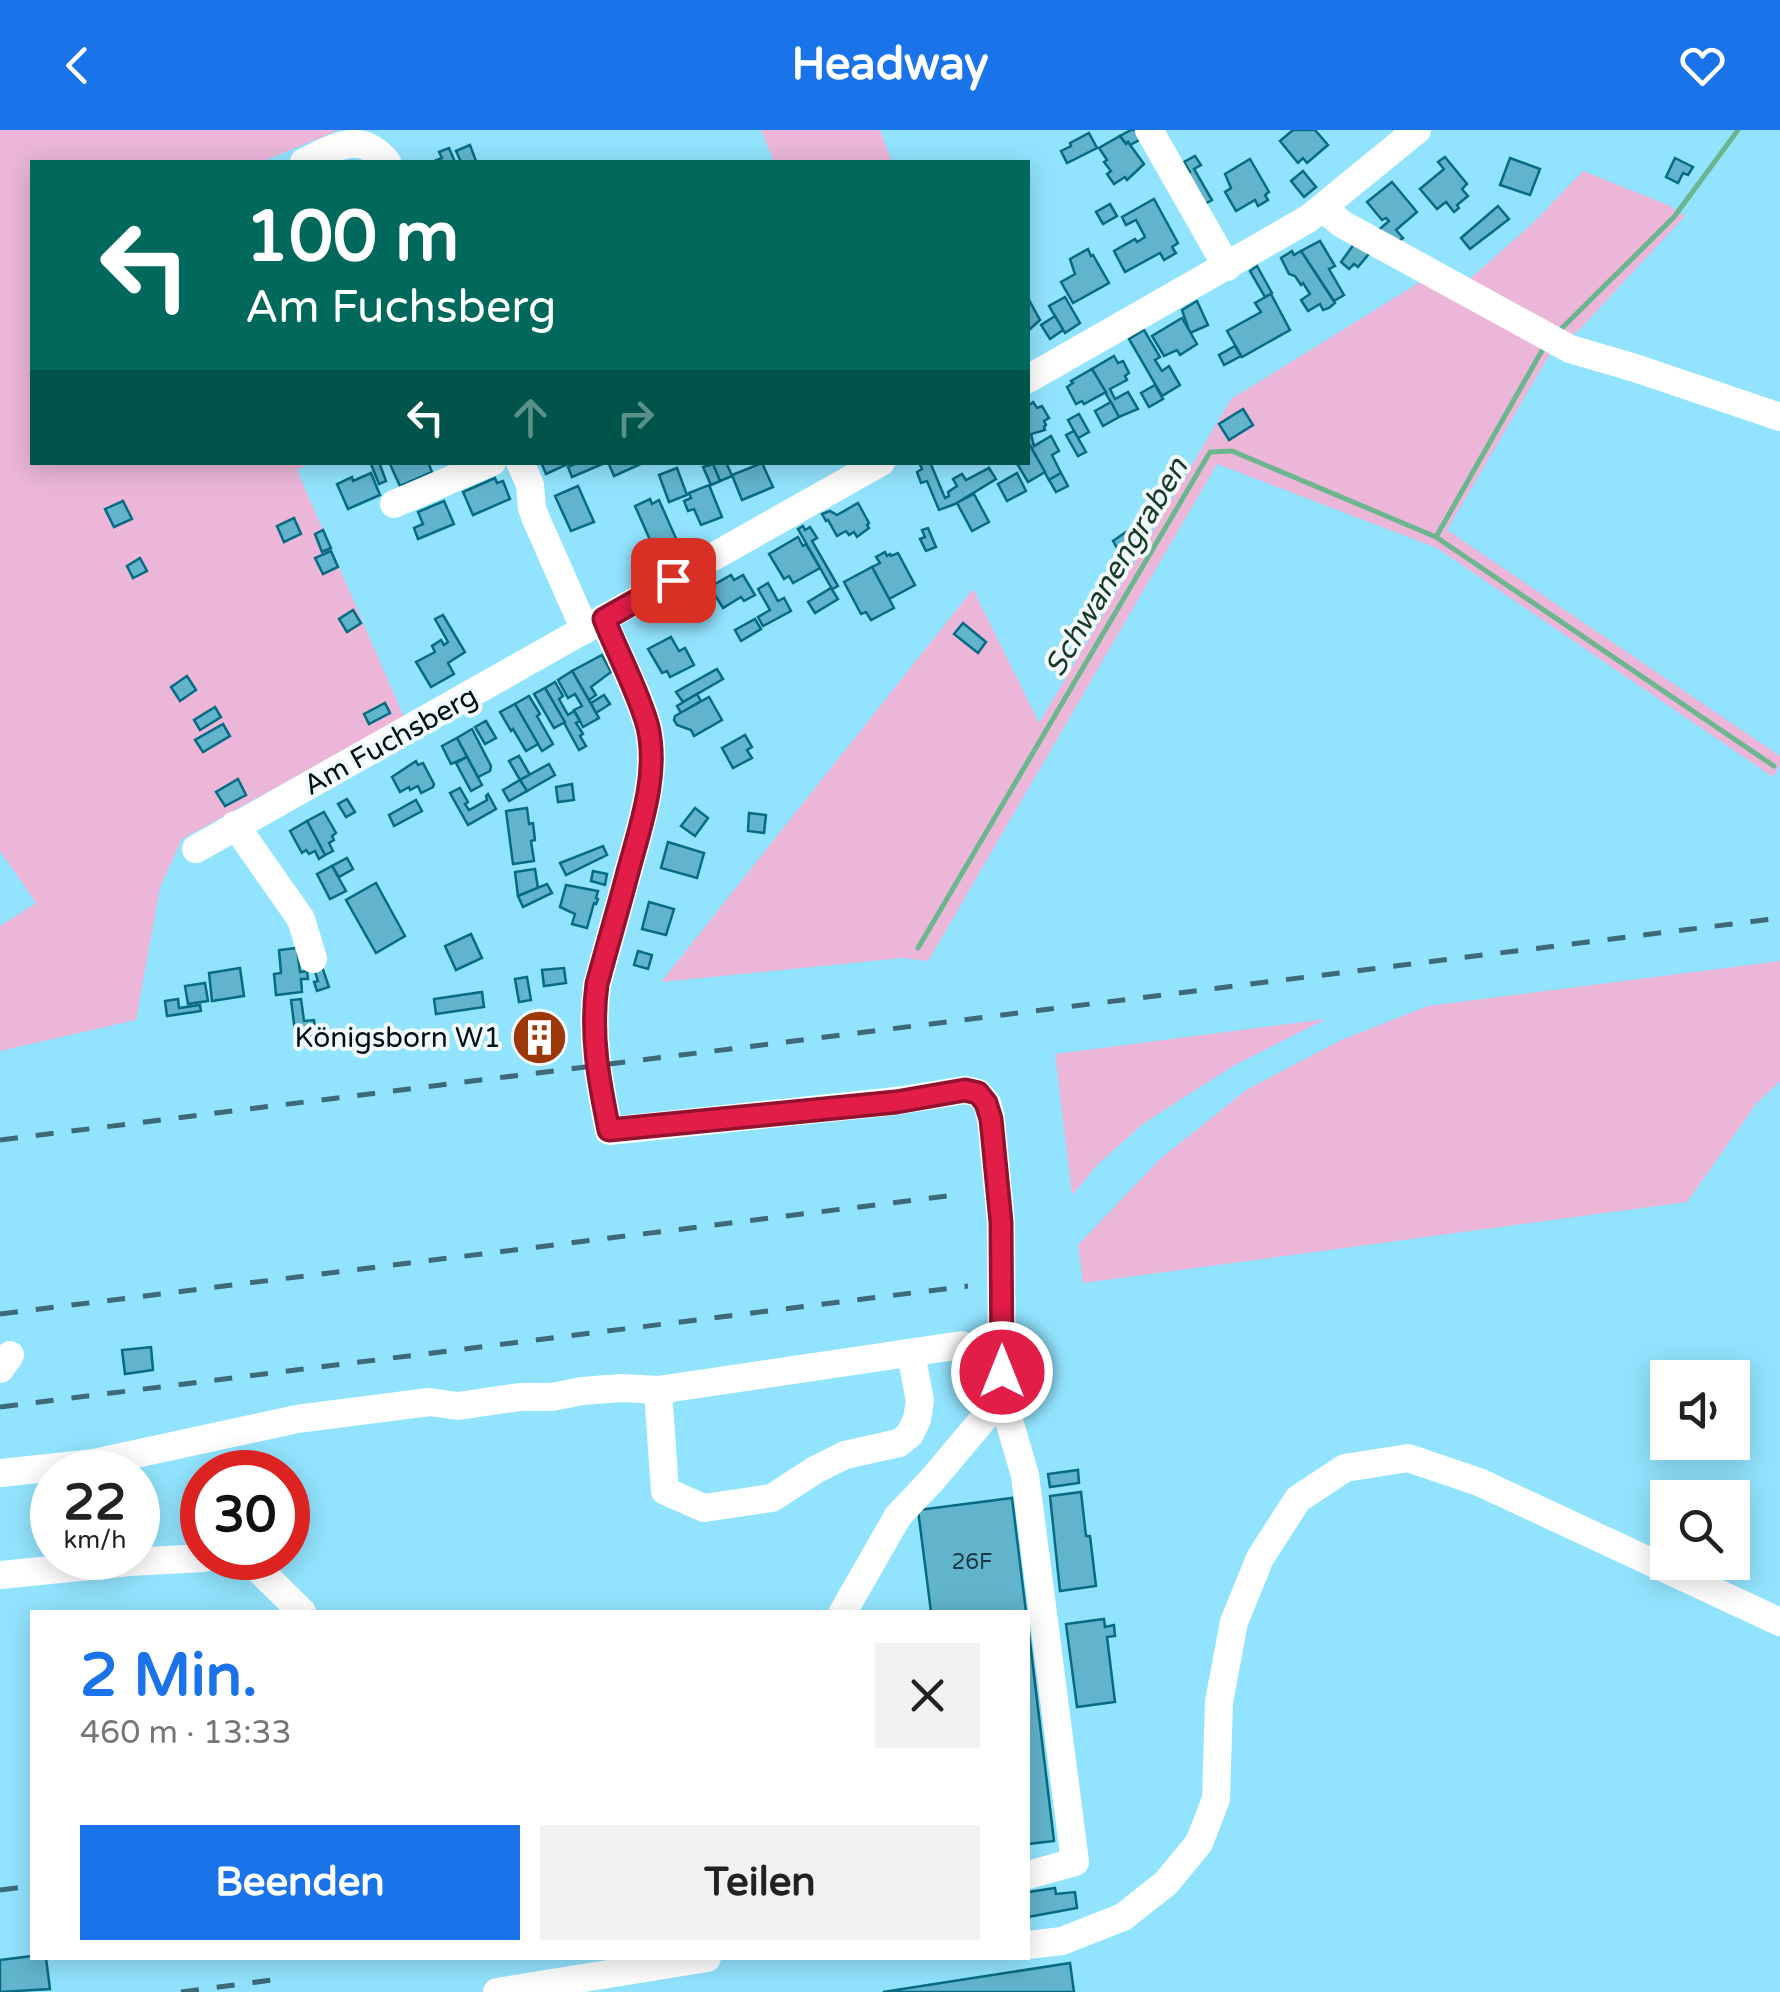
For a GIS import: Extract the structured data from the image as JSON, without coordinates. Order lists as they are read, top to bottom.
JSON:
{
  "streets": {
    "street": ["Am Fuchsberg"]
  },
  "water": ["Schwanengraben"],
  "places": {
    "building": ["Königsborn W1"]
  },
  "house_numbers": ["26F"],
  "page": {
    "header": "Headway",
    "turn": ["100 m", "Am Fuchsberg"],
    "speed": "22 km/h",
    "limit": "30",
    "heading": ["2 Min.", "460 m · 13:33"],
    "buttons": ["Beenden", "Teilen"]
  }
}
